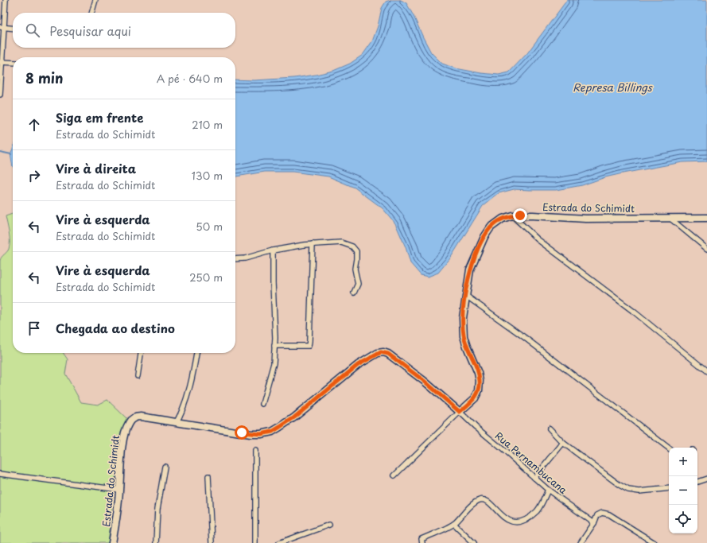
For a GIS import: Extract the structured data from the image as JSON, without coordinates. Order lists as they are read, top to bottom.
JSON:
{
  "streets": {
    "street": ["Estrada do Schimidt", "Rua Pernambucana"]
  },
  "crossings": [
    ["Estrada do Schimidt", "Rua Pernambucana"]
  ],
  "water": ["Represa Billings"],
  "page": {
    "search": "Pesquisar aqui",
    "heading": ["8 min", "A pé · 640 m"],
    "list": [
      ["Siga em frente", "Estrada do Schimidt", "210 m"],
      ["Vire à direita", "Estrada do Schimidt", "130 m"],
      ["Vire à esquerda", "Estrada do Schimidt", "50 m"],
      ["Vire à esquerda", "Estrada do Schimidt", "250 m"],
      "Chegada ao destino"
    ],
    "map_buttons": ["+", "−"]
  }
}
